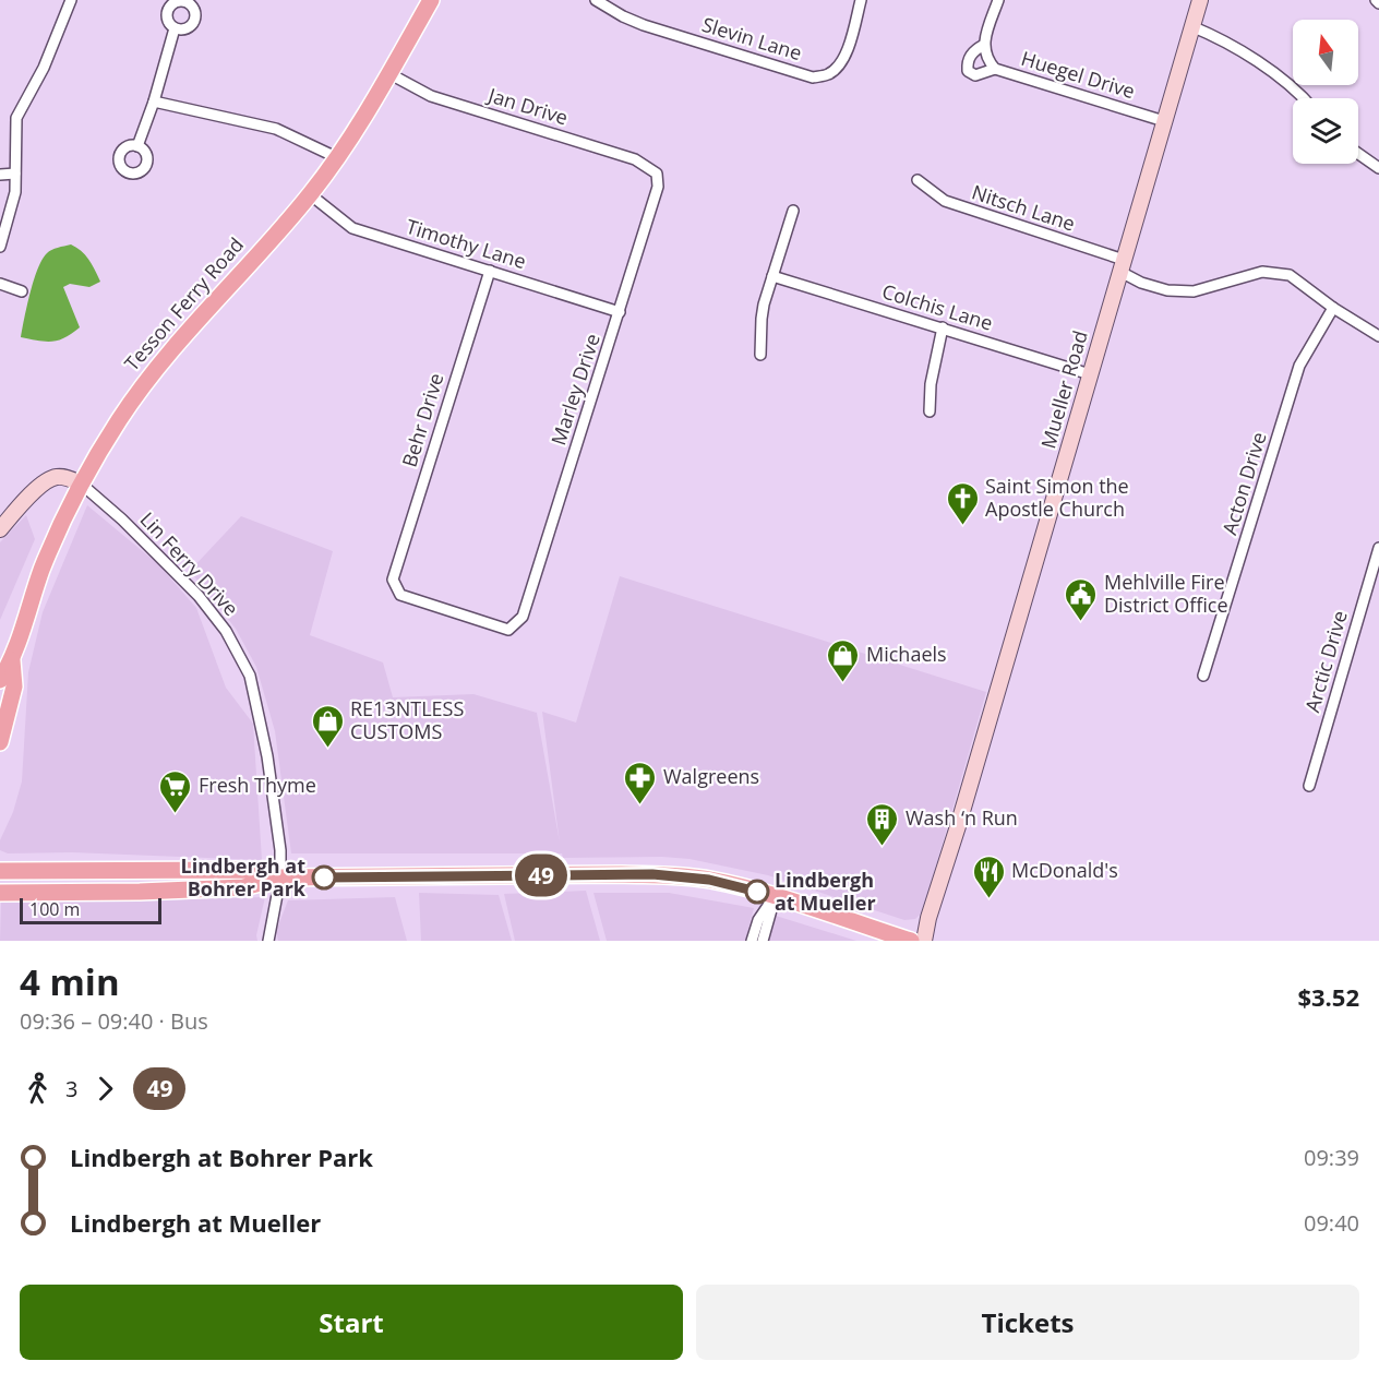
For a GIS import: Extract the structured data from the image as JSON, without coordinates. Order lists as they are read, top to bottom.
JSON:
{
  "streets": {
    "main road": ["Tesson Ferry Road"],
    "street": [
      "Slevin Lane",
      "Huegel Drive",
      "Jan Drive",
      "Nitsch Lane",
      "Timothy Lane",
      "Colchis Lane",
      "Marley Drive",
      "Mueller Road",
      "Behr Drive",
      "Acton Drive",
      "Lin Ferry Drive",
      "Arctic Drive"
    ]
  },
  "crossings": [
    ["Huegel Drive", "Mueller Road"],
    ["Jan Drive", "Tesson Ferry Road"],
    ["Jan Drive", "Marley Drive"],
    ["Nitsch Lane", "Mueller Road"],
    ["Nitsch Lane", "Acton Drive"],
    ["Timothy Lane", "Tesson Ferry Road"],
    ["Timothy Lane", "Marley Drive"],
    ["Timothy Lane", "Behr Drive"],
    ["Tesson Ferry Road", "Lin Ferry Drive"],
    ["Colchis Lane", "Mueller Road"],
    ["Marley Drive", "Behr Drive"]
  ],
  "places": {
    "church": ["Saint Simon the Apostle Church"],
    "public building": ["Mehlville Fire District Office"],
    "shop": ["Michaels", "RE13NTLESS CUSTOMS"],
    "pharmacy": ["Walgreens"],
    "supermarket": ["Fresh Thyme"],
    "building": ["Wash ‘n Run"],
    "other": ["Lindbergh at Bohrer Park", "Lindbergh at Mueller"],
    "restaurant": ["McDonald's"]
  },
  "lines": ["bus line 49"],
  "scale_bar": "100 m",
  "north": "top",
  "page": {
    "on_map": "49",
    "scale": "100 m",
    "heading": ["4 min", "09:36 – 09:40 · Bus", "$3.52"],
    "legs": ["3", "49"],
    "list": [
      {
        "name": "Lindbergh at Bohrer Park",
        "value": "09:39"
      },
      {
        "name": "Lindbergh at Mueller",
        "value": "09:40"
      }
    ],
    "buttons": ["Start", "Tickets"]
  }
}
